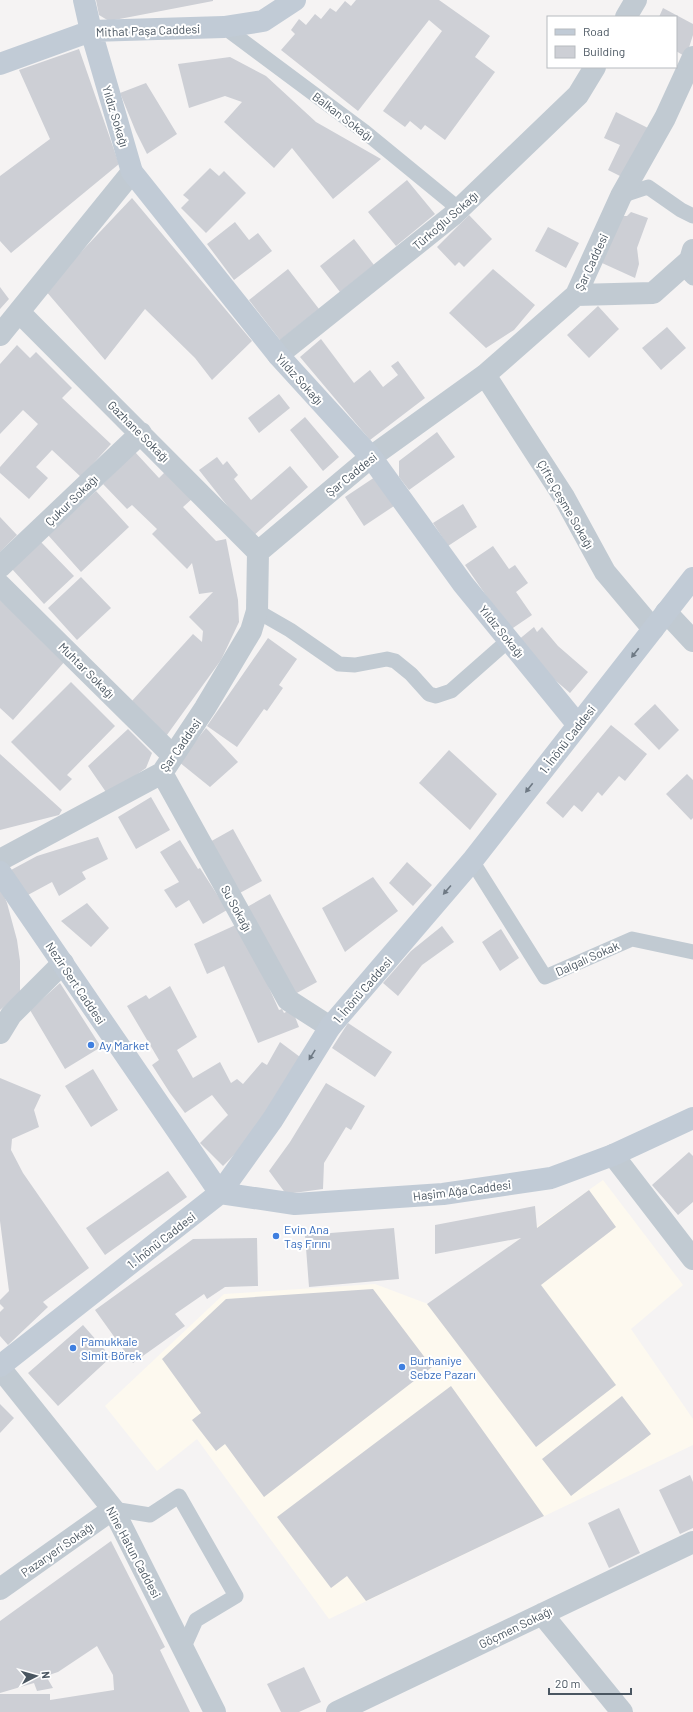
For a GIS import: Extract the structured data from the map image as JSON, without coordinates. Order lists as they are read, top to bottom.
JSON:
{
  "streets": {
    "street": [
      "Mithat Paşa Caddesi",
      "Yıldız Sokağı",
      "Türkoğlu Sokağı",
      "Şar Caddesi",
      "Gazhane Sokağı",
      "Çukur Sokağı",
      "Çifte Çeşme Sokağı",
      "Muhtar Sokağı",
      "1. İnönü Caddesi",
      "Su Sokağı",
      "Nezir Sert Caddesi",
      "Haşim Ağa Caddesi",
      "Pazaryeri Sokağı",
      "Nine Hatun Caddesi",
      "Göçmen Sokağı"
    ],
    "lane": ["Balkan Sokağı", "Dalgalı Sokak"]
  },
  "crossings": [
    ["Mithat Paşa Caddesi", "Yıldız Sokağı"],
    ["Mithat Paşa Caddesi", "Balkan Sokağı"],
    ["Yıldız Sokağı", "Türkoğlu Sokağı"],
    ["Yıldız Sokağı", "Şar Caddesi"],
    ["Yıldız Sokağı", "1. İnönü Caddesi"],
    ["Balkan Sokağı", "Türkoğlu Sokağı"],
    ["Şar Caddesi", "Gazhane Sokağı"],
    ["Şar Caddesi", "Çifte Çeşme Sokağı"],
    ["Şar Caddesi", "Muhtar Sokağı"],
    ["Şar Caddesi", "Su Sokağı"],
    ["Gazhane Sokağı", "Çukur Sokağı"],
    ["Çifte Çeşme Sokağı", "1. İnönü Caddesi"],
    ["Muhtar Sokağı", "Su Sokağı"],
    ["1. İnönü Caddesi", "Su Sokağı"],
    ["1. İnönü Caddesi", "Dalgalı Sokak"],
    ["1. İnönü Caddesi", "Nezir Sert Caddesi"],
    ["1. İnönü Caddesi", "Haşim Ağa Caddesi"],
    ["1. İnönü Caddesi", "Nine Hatun Caddesi"],
    ["Nezir Sert Caddesi", "Haşim Ağa Caddesi"],
    ["Pazaryeri Sokağı", "Nine Hatun Caddesi"]
  ],
  "one_way": ["1. İnönü Caddesi"],
  "places": [
    "Ay Market",
    "Evin Ana Taş Fırını",
    "Pamukkale Simit Börek",
    "Burhaniye Sebze Pazarı"
  ],
  "legend": ["Road", "Building"],
  "scale_bar": "20 m",
  "north": "right"
}
